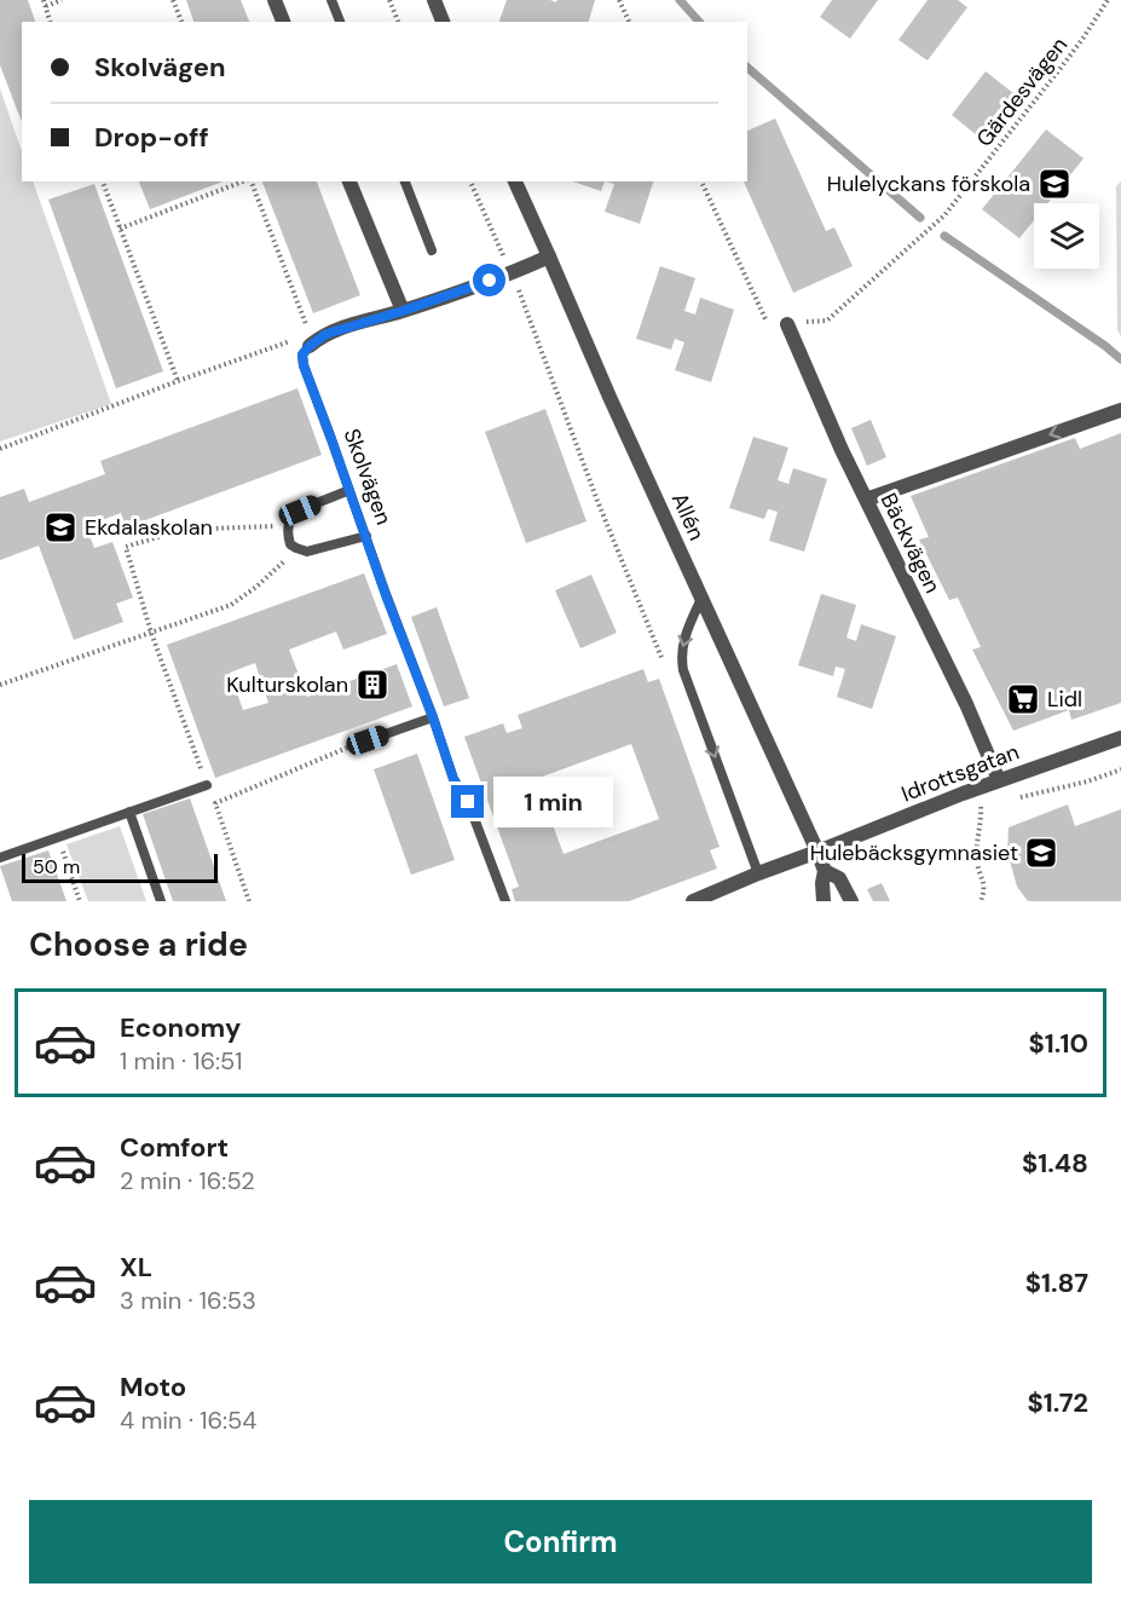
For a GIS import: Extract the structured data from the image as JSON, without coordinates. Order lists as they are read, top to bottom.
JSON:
{
  "streets": {
    "street": ["Allén", "Bäckvägen", "Idrottsgatan"],
    "lane": ["Skolvägen"],
    "path": ["Gärdesvägen"]
  },
  "crossings": [
    ["Gärdesvägen", "Bäckvägen"],
    ["Allén", "Idrottsgatan"],
    ["Bäckvägen", "Idrottsgatan"]
  ],
  "places": {
    "school or university": ["Hulelyckans förskola", "Ekdalaskolan", "Hulebäcksgymnasiet"],
    "building": ["Kulturskolan"],
    "supermarket": ["Lidl"]
  },
  "scale_bar": "50 m",
  "page": {
    "banner": ["Skolvägen", "Drop-off"],
    "bubble": "1 min",
    "scale": "50 m",
    "heading": "Choose a ride",
    "list": [
      {
        "name": "Economy",
        "note": "1 min · 16:51",
        "value": "$1.10"
      },
      {
        "name": "Comfort",
        "note": "2 min · 16:52",
        "value": "$1.48"
      },
      {
        "name": "XL",
        "note": "3 min · 16:53",
        "value": "$1.87"
      },
      {
        "name": "Moto",
        "note": "4 min · 16:54",
        "value": "$1.72"
      }
    ],
    "buttons": "Confirm"
  }
}
